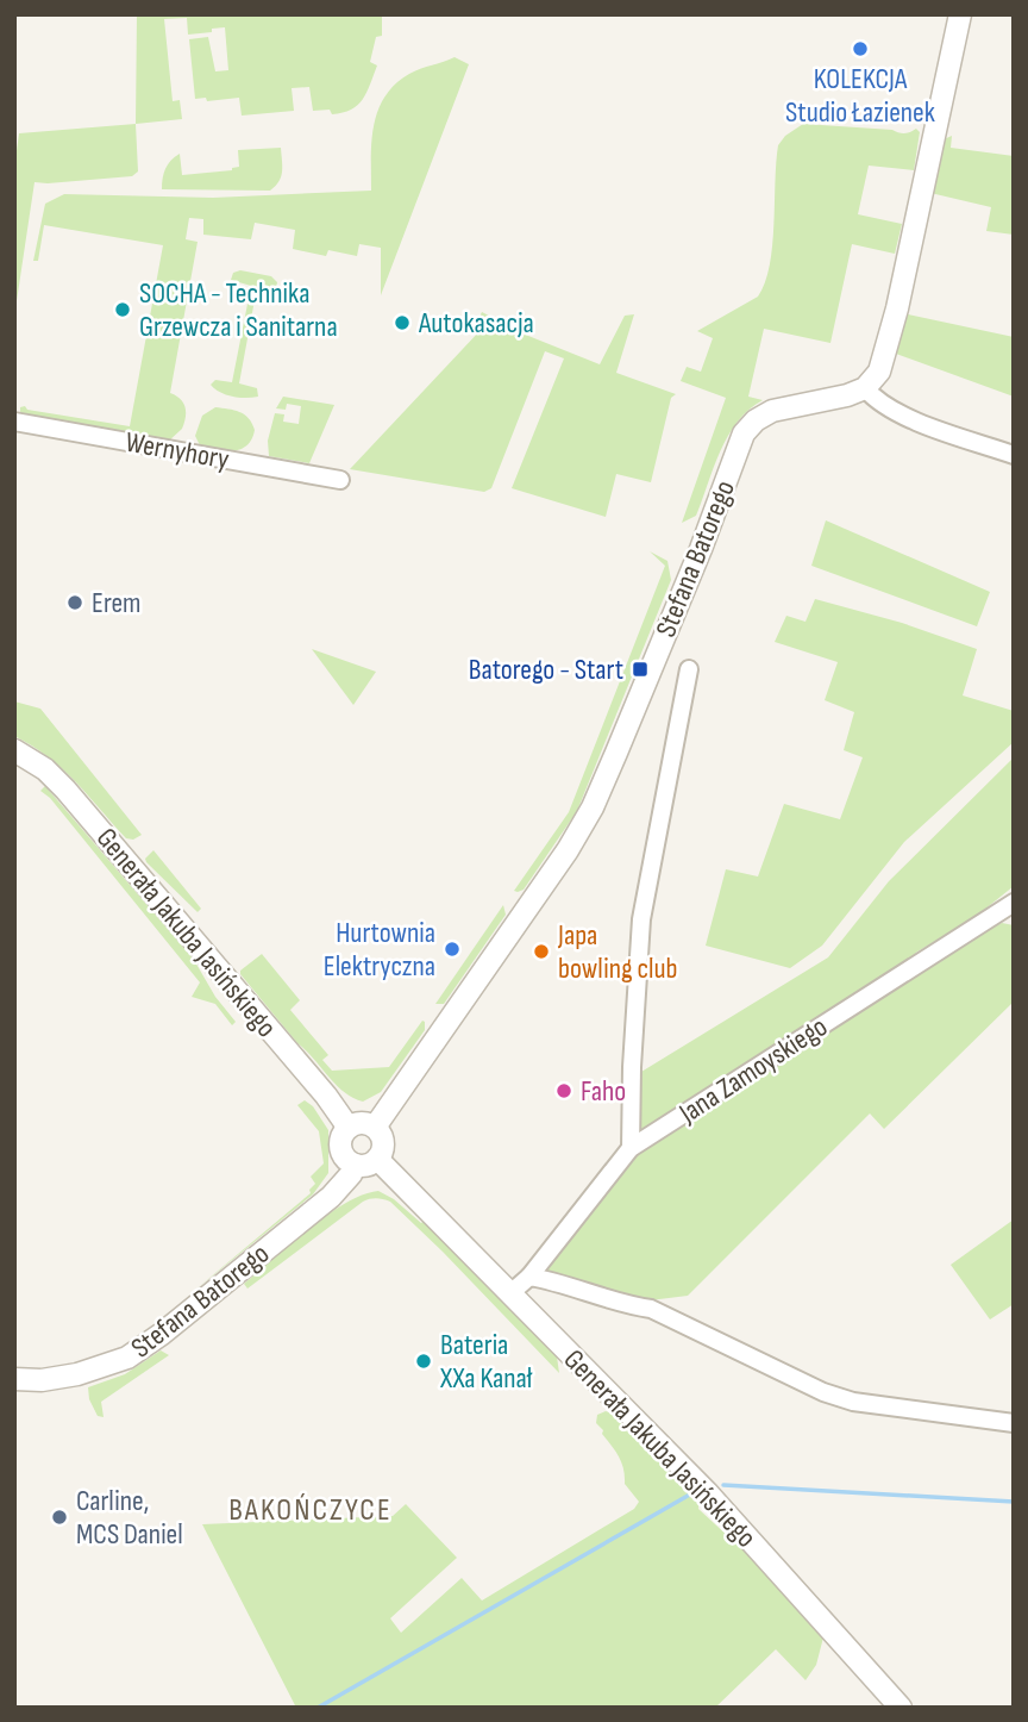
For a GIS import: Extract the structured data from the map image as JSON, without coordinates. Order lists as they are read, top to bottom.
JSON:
{
  "streets": {
    "street": [
      "Wernyhory",
      "Stefana Batorego",
      "Generała Jakuba Jasińskiego",
      "Jana Zamoyskiego"
    ]
  },
  "crossings": [
    ["Stefana Batorego", "Generała Jakuba Jasińskiego"],
    ["Stefana Batorego", "Jana Zamoyskiego"],
    ["Generała Jakuba Jasińskiego", "Jana Zamoyskiego"]
  ],
  "districts": ["BAKOŃCZYCE"],
  "places": {
    "other": [
      "KOLEKCJA Studio Łazienek",
      "SOCHA - Technika Grzewcza i Sanitarna",
      "Autokasacja",
      "Erem",
      "Hurtownia Elektryczna",
      "Japa bowling club",
      "Faho",
      "Bateria XXa Kanał",
      "Carline, MCS Daniel"
    ],
    "transit": ["Batorego - Start"]
  }
}
